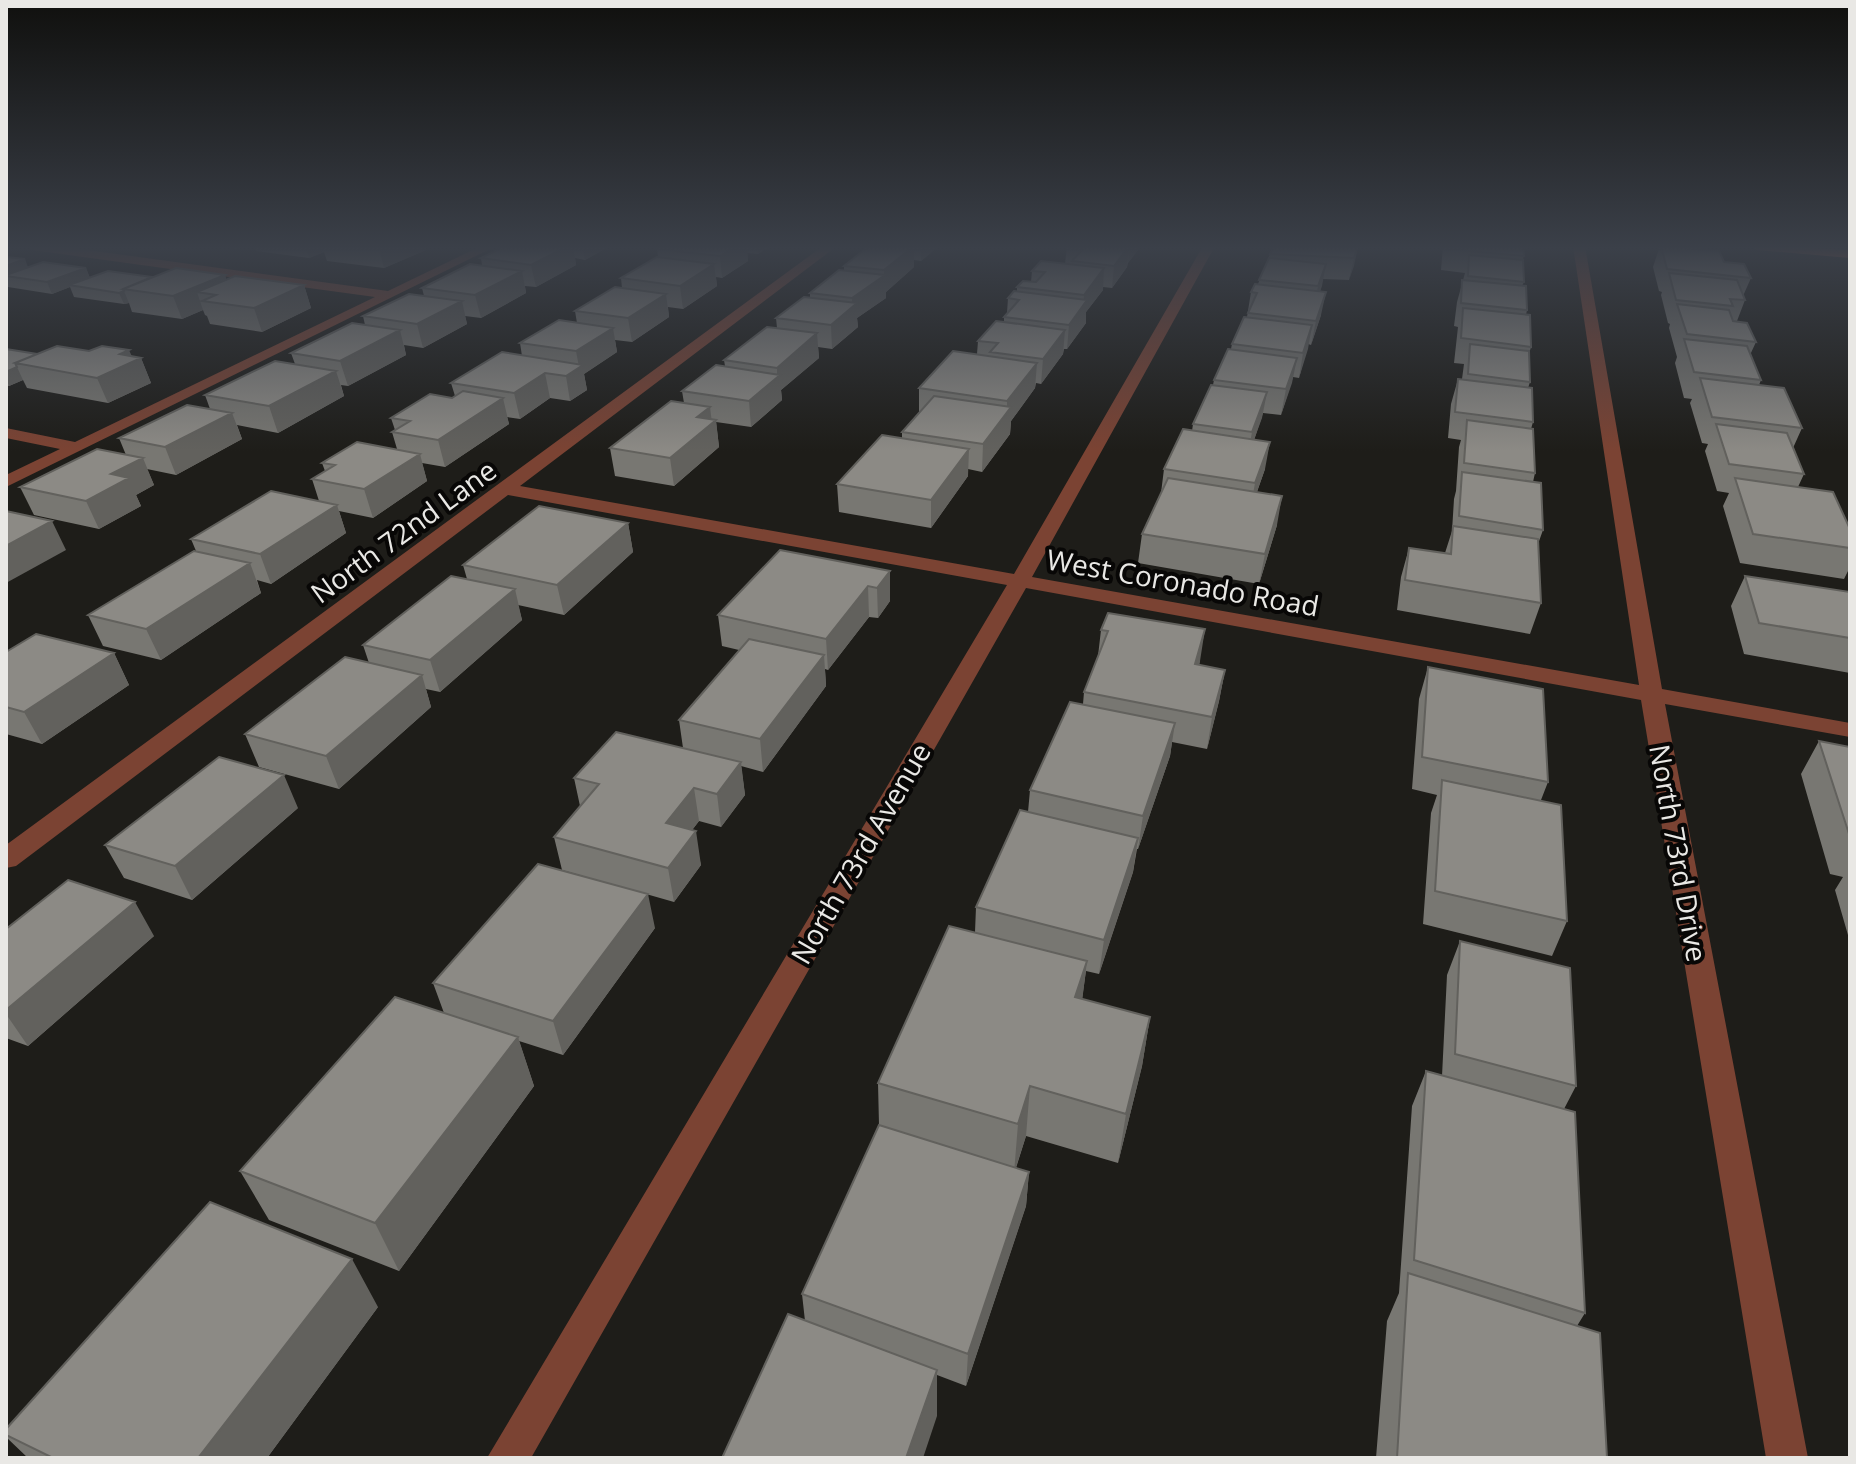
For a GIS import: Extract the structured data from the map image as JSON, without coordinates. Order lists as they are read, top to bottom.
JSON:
{
  "streets": {
    "street": [
      "North 72nd Lane",
      "West Coronado Road",
      "North 73rd Avenue",
      "North 73rd Drive"
    ]
  },
  "crossings": [
    ["North 72nd Lane", "West Coronado Road"],
    ["West Coronado Road", "North 73rd Avenue"],
    ["West Coronado Road", "North 73rd Drive"]
  ]
}
